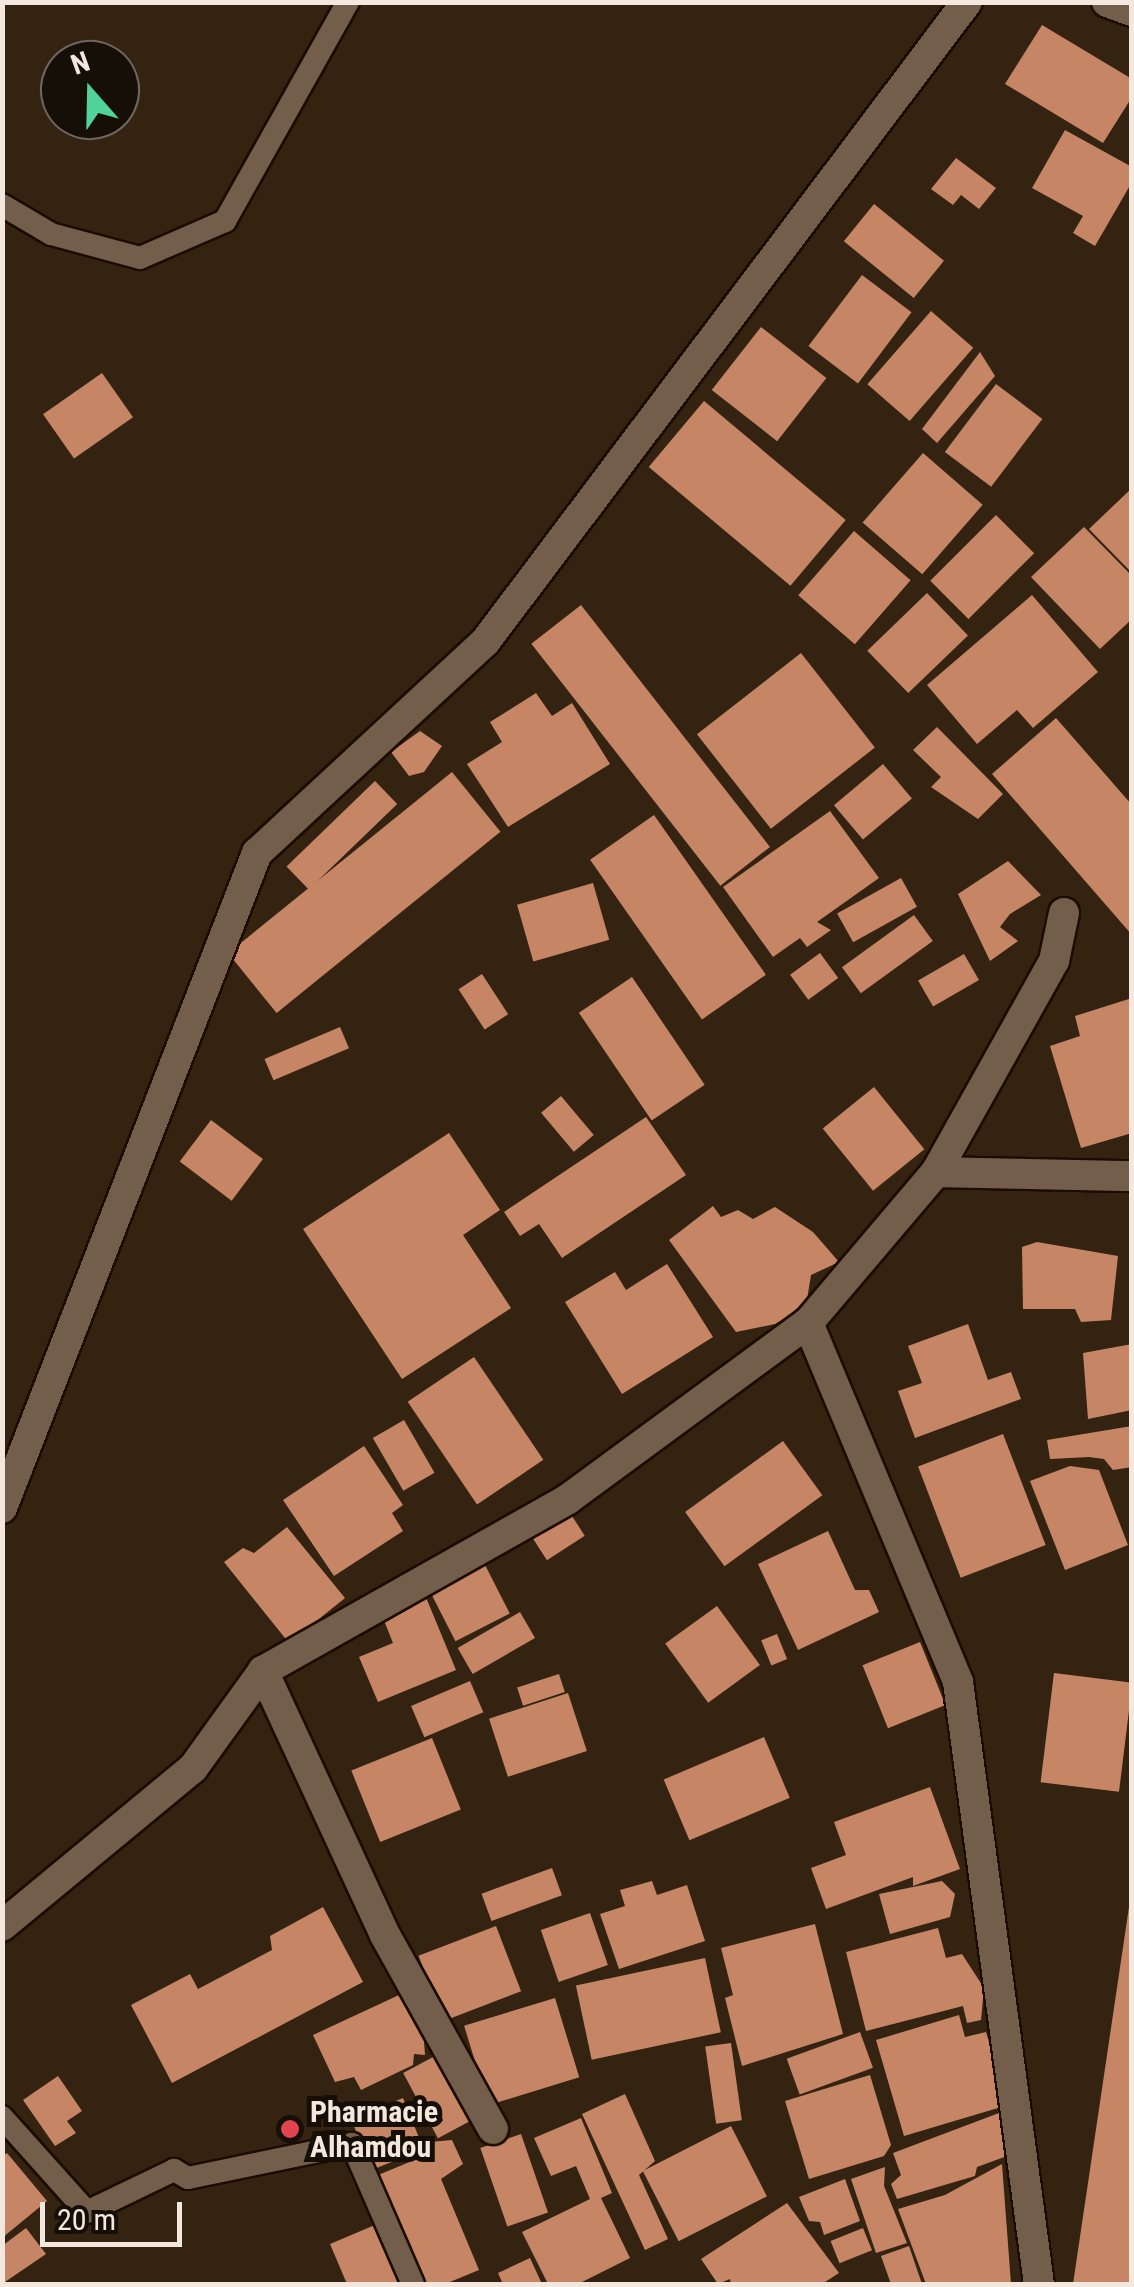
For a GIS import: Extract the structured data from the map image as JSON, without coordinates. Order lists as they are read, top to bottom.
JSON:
{
  "places": ["Pharmacie Alhamdou"],
  "scale_bar": "20 m",
  "north": "top"
}
